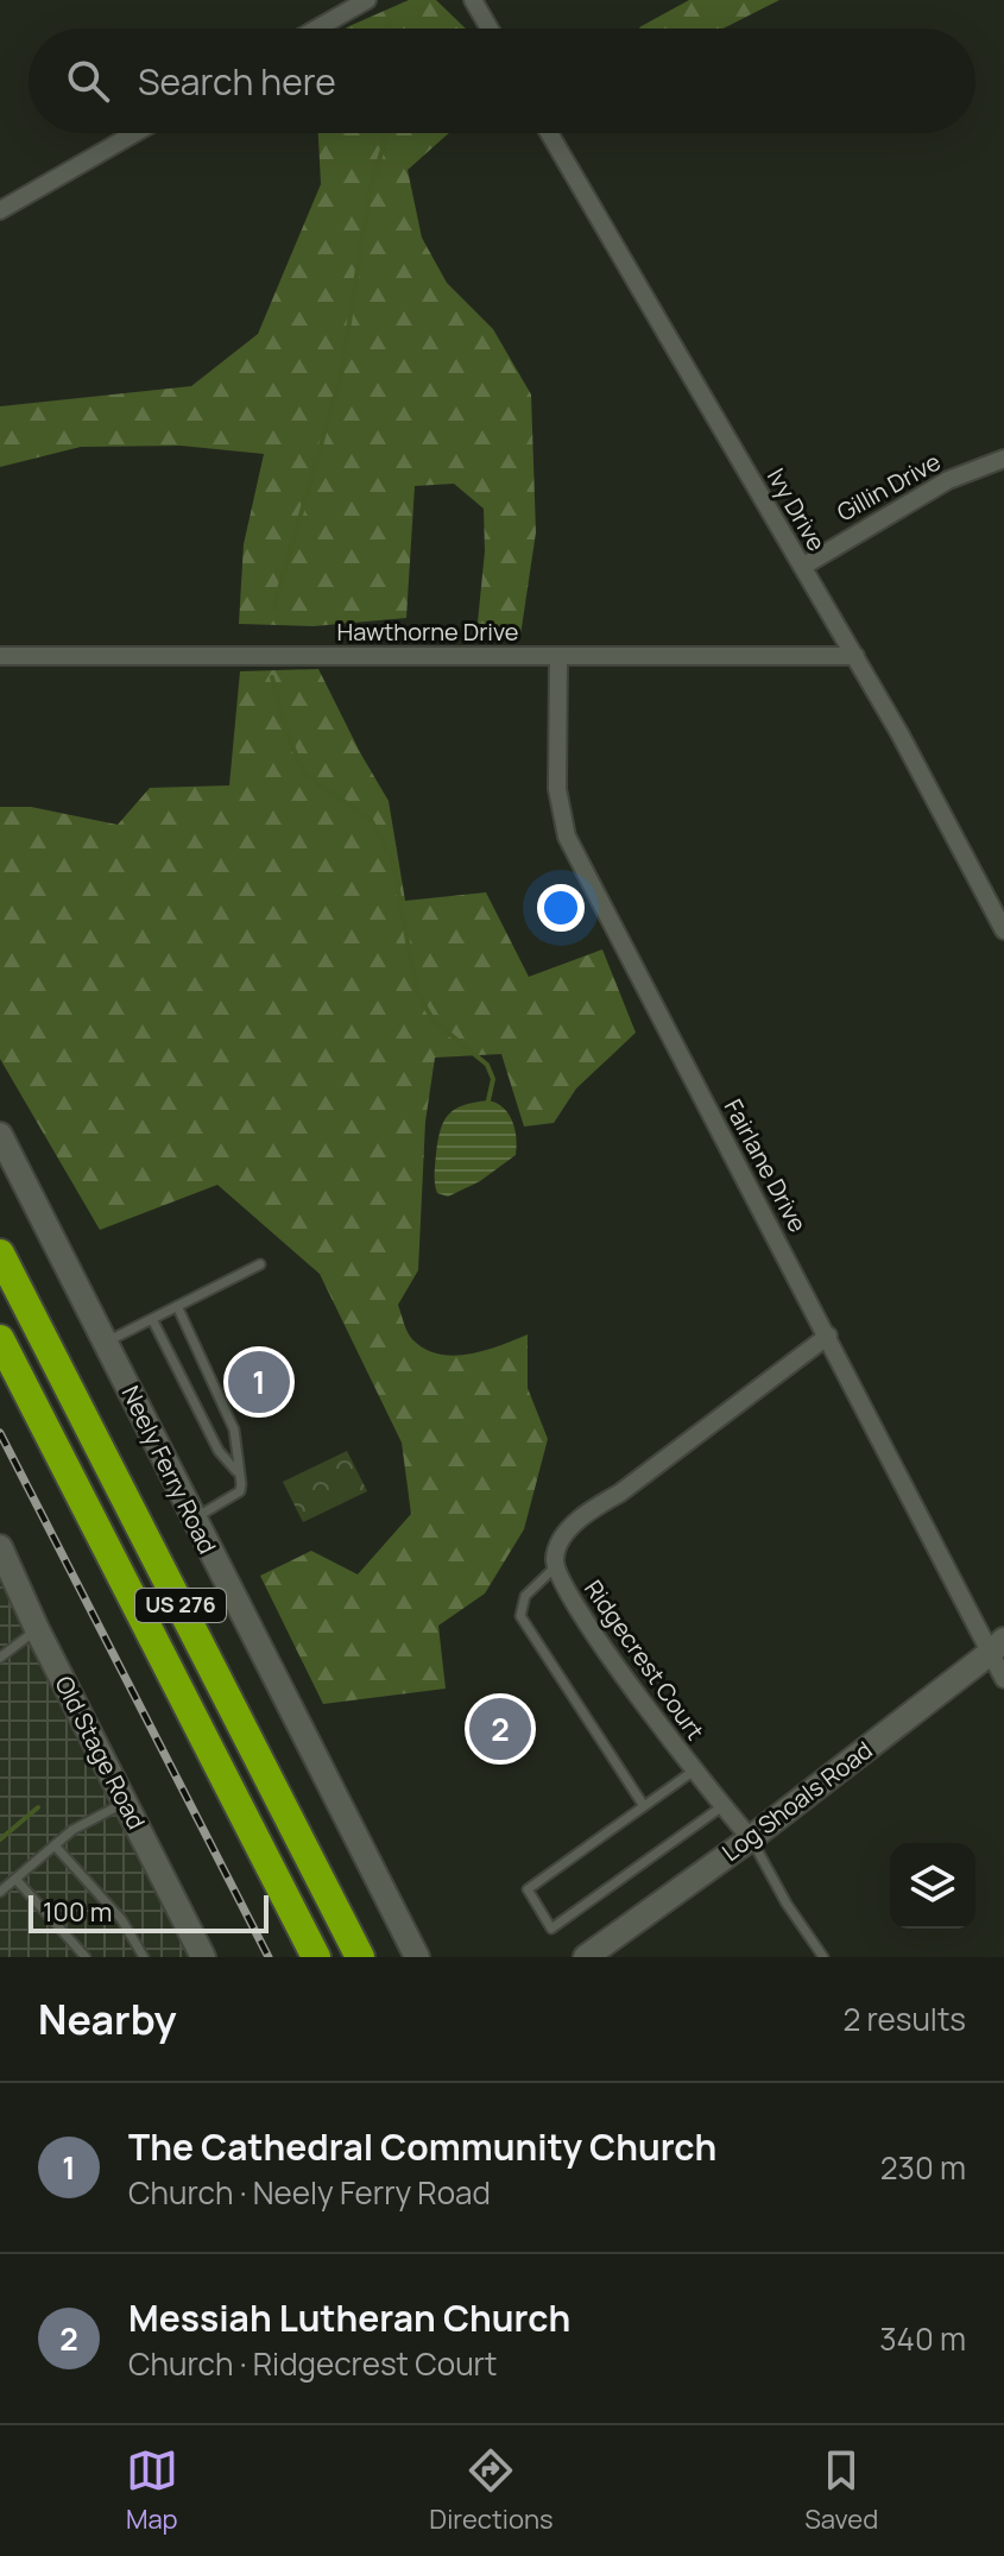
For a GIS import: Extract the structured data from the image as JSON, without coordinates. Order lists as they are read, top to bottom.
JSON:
{
  "streets": {
    "highway": ["US 276"],
    "street": [
      "Gillin Drive",
      "Ivy Drive",
      "Hawthorne Drive",
      "Fairlane Drive",
      "Neely Ferry Road",
      "Ridgecrest Court",
      "Old Stage Road",
      "Log Shoals Road"
    ]
  },
  "crossings": [
    ["Gillin Drive", "Ivy Drive"],
    ["Ivy Drive", "Hawthorne Drive"],
    ["Hawthorne Drive", "Fairlane Drive"],
    ["Fairlane Drive", "Ridgecrest Court"],
    ["Fairlane Drive", "Log Shoals Road"],
    ["Ridgecrest Court", "Log Shoals Road"]
  ],
  "scale_bar": "100 m",
  "page": {
    "search": "Search here",
    "pins": ["1", "2"],
    "scale": "100 m",
    "heading": ["Nearby", "2 results"],
    "list": [
      {
        "mark": "1",
        "name": "The Cathedral Community Church",
        "note": "Church · Neely Ferry Road",
        "value": "230 m"
      },
      {
        "mark": "2",
        "name": "Messiah Lutheran Church",
        "note": "Church · Ridgecrest Court",
        "value": "340 m"
      }
    ],
    "nav": ["Map", "Directions", "Saved"]
  }
}
